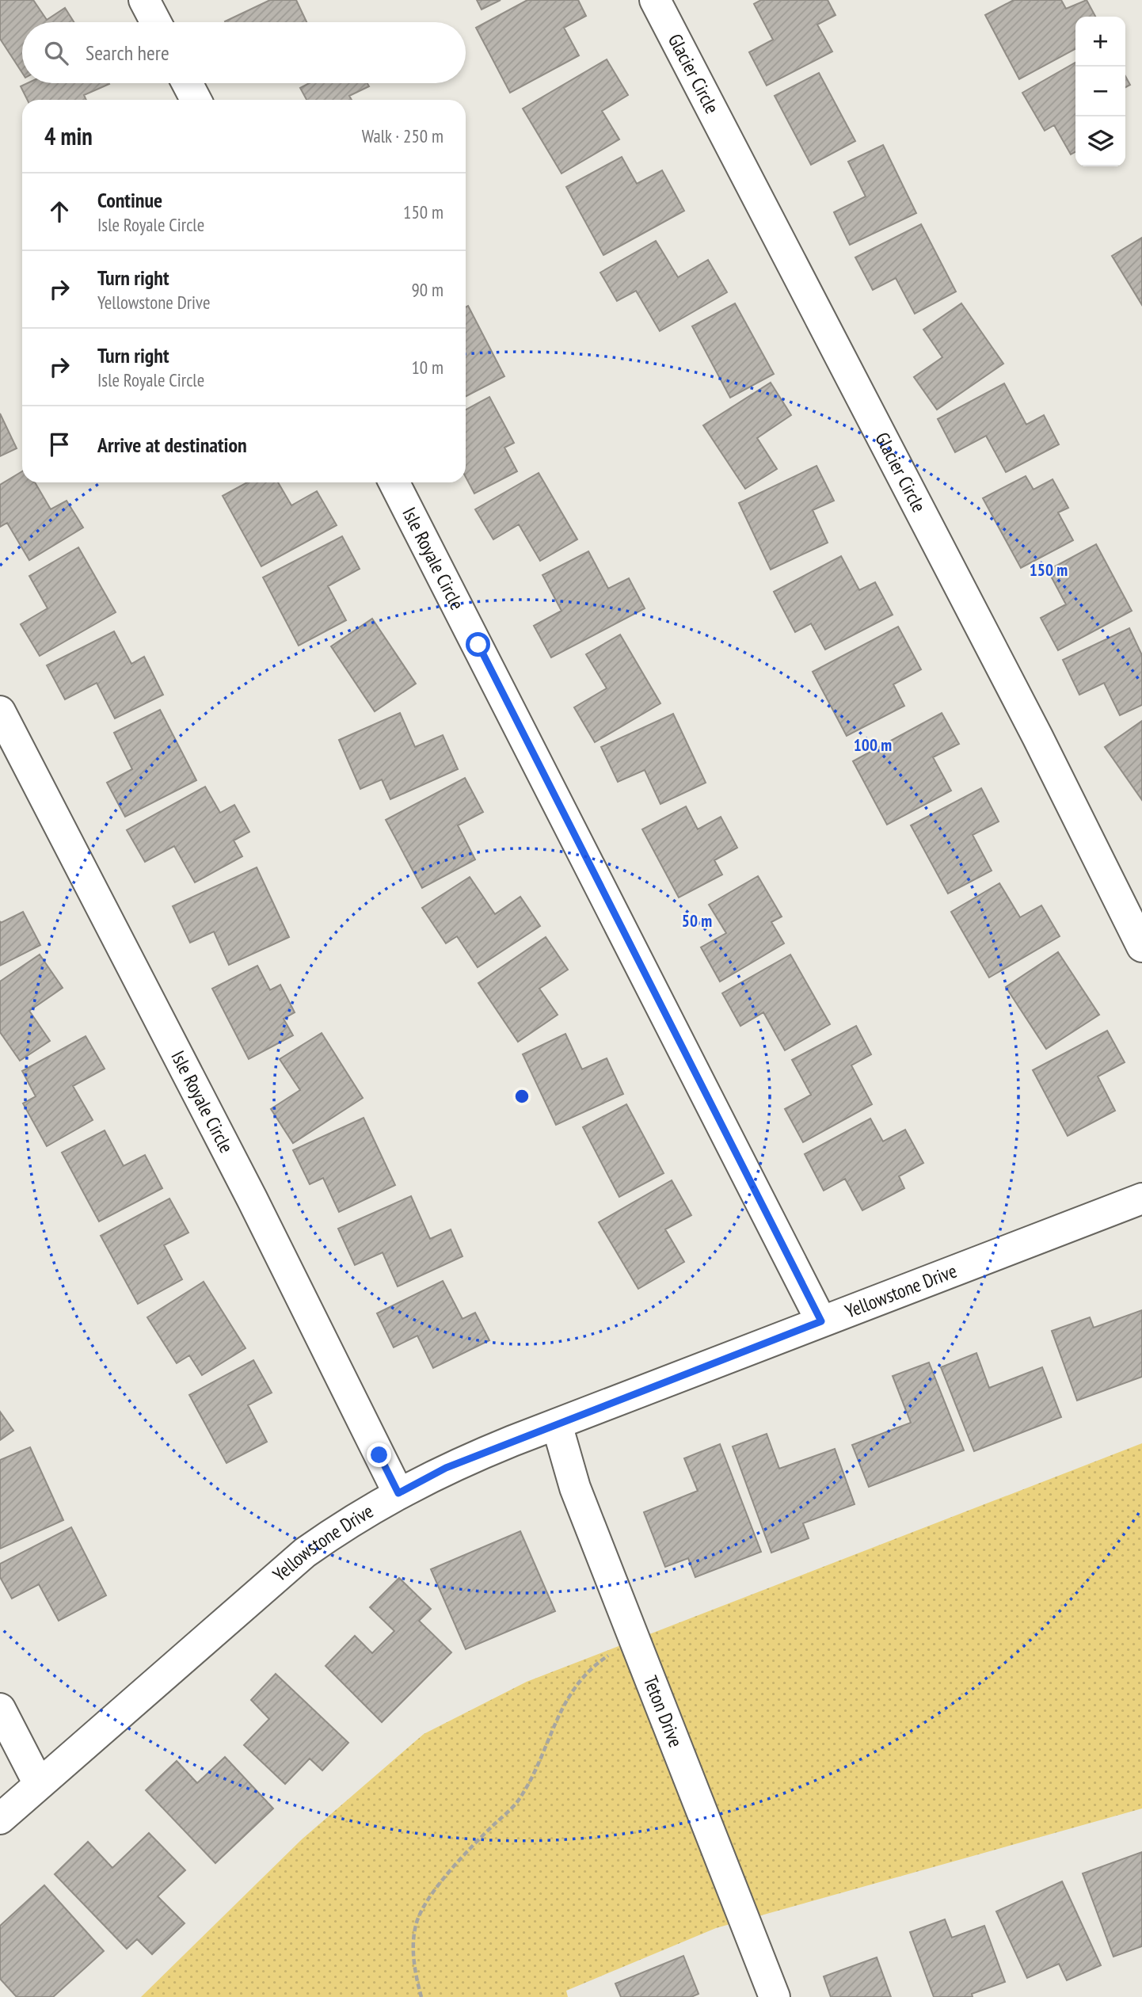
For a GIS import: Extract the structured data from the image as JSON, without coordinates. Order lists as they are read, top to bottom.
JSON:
{
  "streets": {
    "street": [
      "Glacier Circle",
      "Isle Royale Circle",
      "Yellowstone Drive",
      "Teton Drive"
    ]
  },
  "crossings": [
    ["Isle Royale Circle", "Yellowstone Drive"],
    ["Yellowstone Drive", "Teton Drive"]
  ],
  "page": {
    "map_buttons": ["+", "−"],
    "search": "Search here",
    "heading": ["4 min", "Walk · 250 m"],
    "list": [
      ["Continue", "Isle Royale Circle", "150 m"],
      ["Turn right", "Yellowstone Drive", "90 m"],
      ["Turn right", "Isle Royale Circle", "10 m"],
      "Arrive at destination"
    ]
  },
  "rings": ["150 m", "100 m", "50 m"]
}
